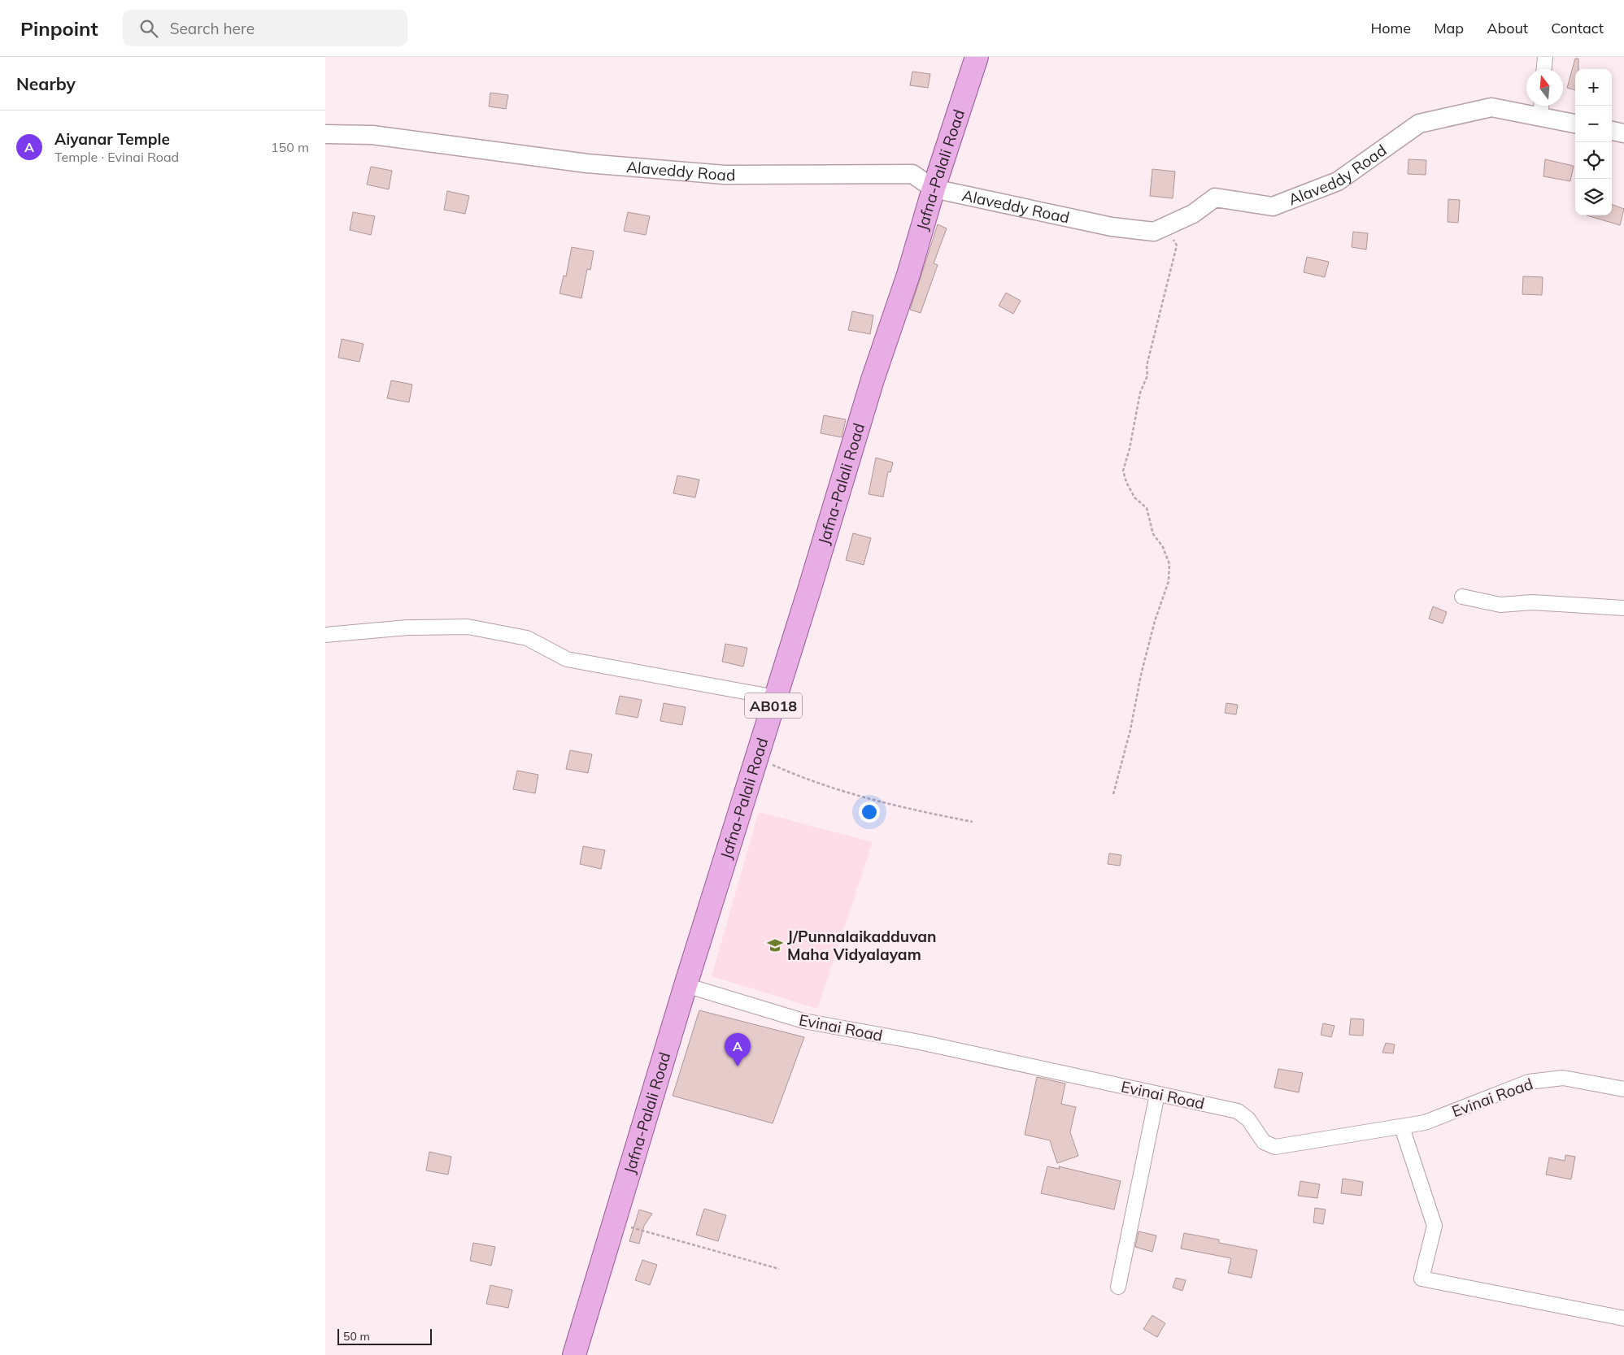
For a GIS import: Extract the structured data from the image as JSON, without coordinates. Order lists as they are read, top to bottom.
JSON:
{
  "streets": {
    "main road": ["Jafna-Palali Road", "AB018"],
    "street": ["Alaveddy Road", "Evinai Road"]
  },
  "crossings": [
    ["Alaveddy Road", "Jafna-Palali Road"],
    ["Jafna-Palali Road", "Evinai Road"]
  ],
  "places": {
    "school or university": ["J/Punnalaikadduvan Maha Vidyalayam"]
  },
  "scale_bar": "50 m",
  "north": "top",
  "page": {
    "header": "Pinpoint",
    "search": "Search here",
    "nav": [
      "Home",
      "Map",
      "About",
      "Contact"
    ],
    "heading": "Nearby",
    "map_buttons": ["+", "−"],
    "list": [
      {
        "mark": "A",
        "name": "Aiyanar Temple",
        "note": "Temple · Evinai Road",
        "value": "150 m"
      }
    ],
    "pins": "A",
    "scale": "50 m"
  }
}
